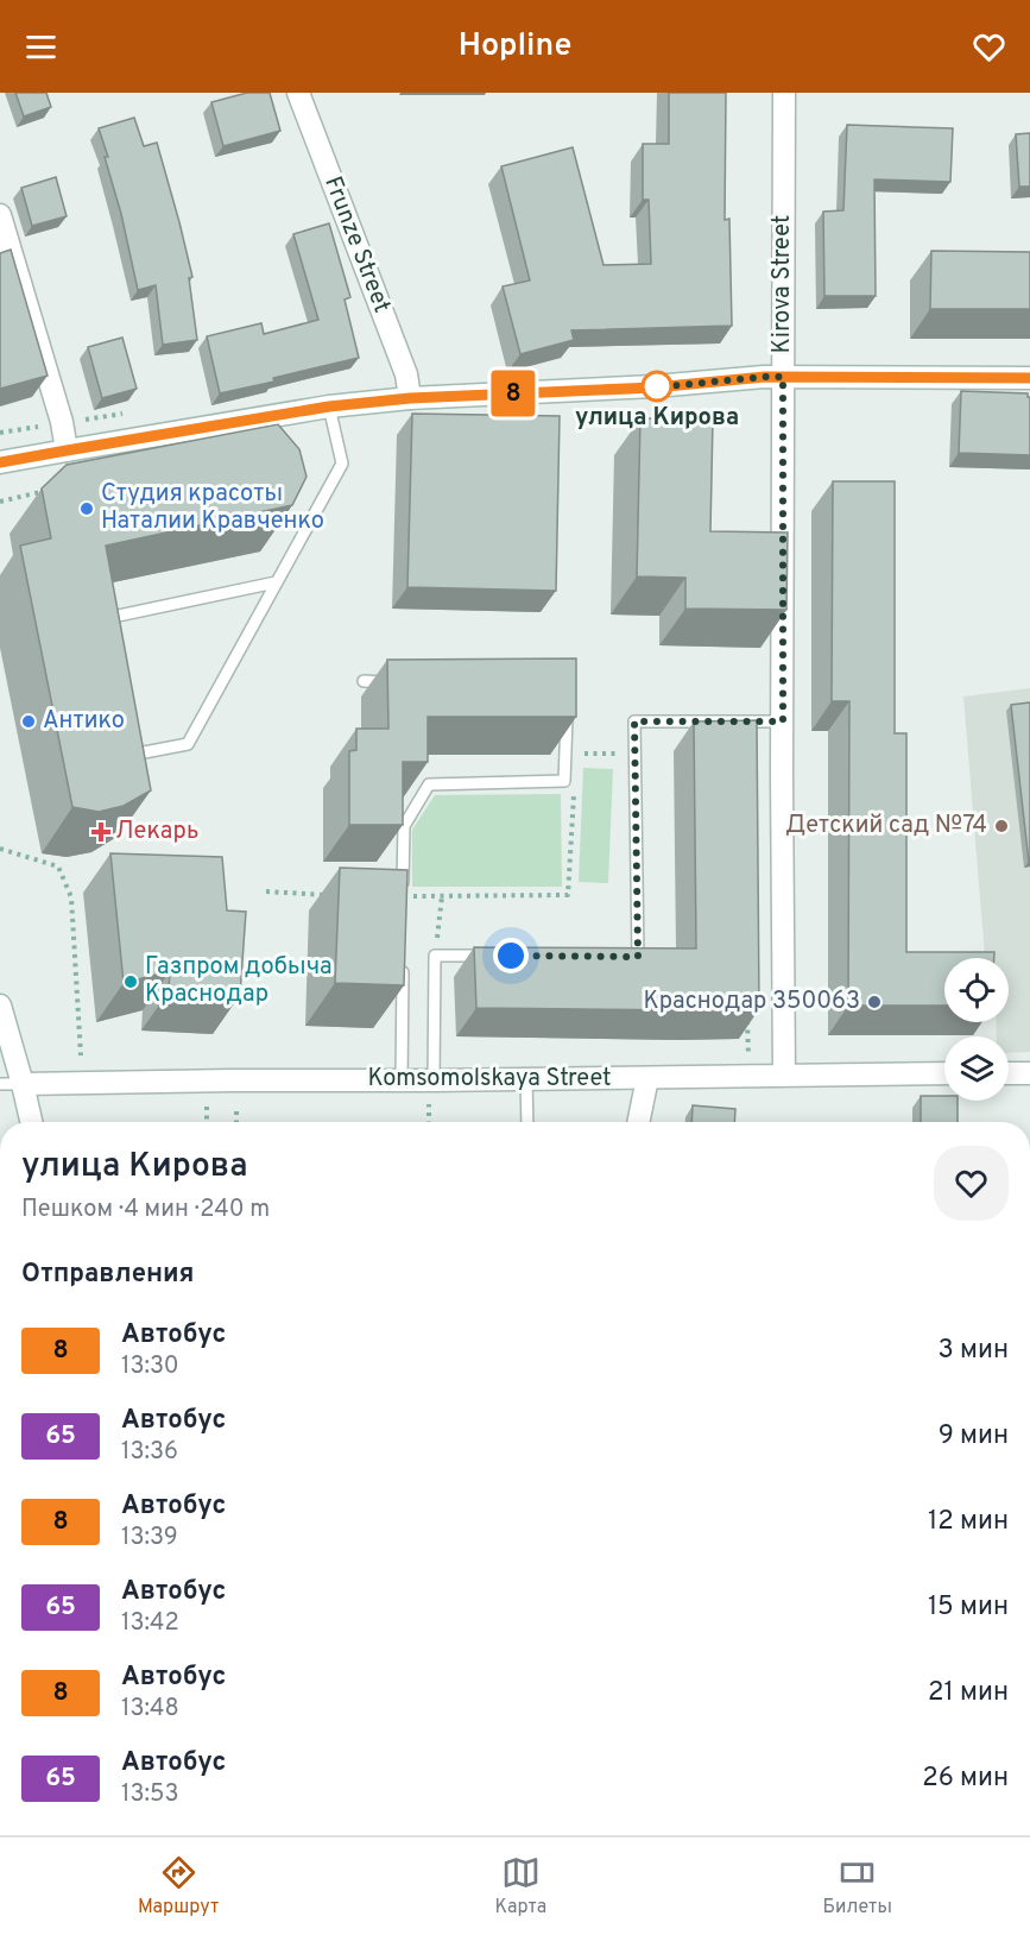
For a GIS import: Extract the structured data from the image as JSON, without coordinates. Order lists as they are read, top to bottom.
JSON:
{
  "streets": {
    "street": ["Frunze Street", "Kirova Street", "Komsomolskaya Street"]
  },
  "crossings": [
    ["Kirova Street", "Komsomolskaya Street"]
  ],
  "places": {
    "other": [
      "улица Кирова",
      "Студия красоты Наталии Кравченко",
      "Антико",
      "Детский сад №74",
      "Газпром добыча Краснодар",
      "Краснодар 350063"
    ],
    "health": ["Лекарь"]
  },
  "lines": ["bus line 8"],
  "page": {
    "header": "Hopline",
    "on_map": "8",
    "heading": [
      ["улица Кирова", "Пешком · 4 мин · 240 m"],
      "Отправления"
    ],
    "list": [
      {
        "mark": "8",
        "name": "Автобус",
        "note": "13:30",
        "value": "3 мин"
      },
      {
        "mark": "65",
        "name": "Автобус",
        "note": "13:36",
        "value": "9 мин"
      },
      {
        "mark": "8",
        "name": "Автобус",
        "note": "13:39",
        "value": "12 мин"
      },
      {
        "mark": "65",
        "name": "Автобус",
        "note": "13:42",
        "value": "15 мин"
      },
      {
        "mark": "8",
        "name": "Автобус",
        "note": "13:48",
        "value": "21 мин"
      },
      {
        "mark": "65",
        "name": "Автобус",
        "note": "13:53",
        "value": "26 мин"
      }
    ],
    "tabs": ["Маршрут", "Карта", "Билеты"]
  }
}
